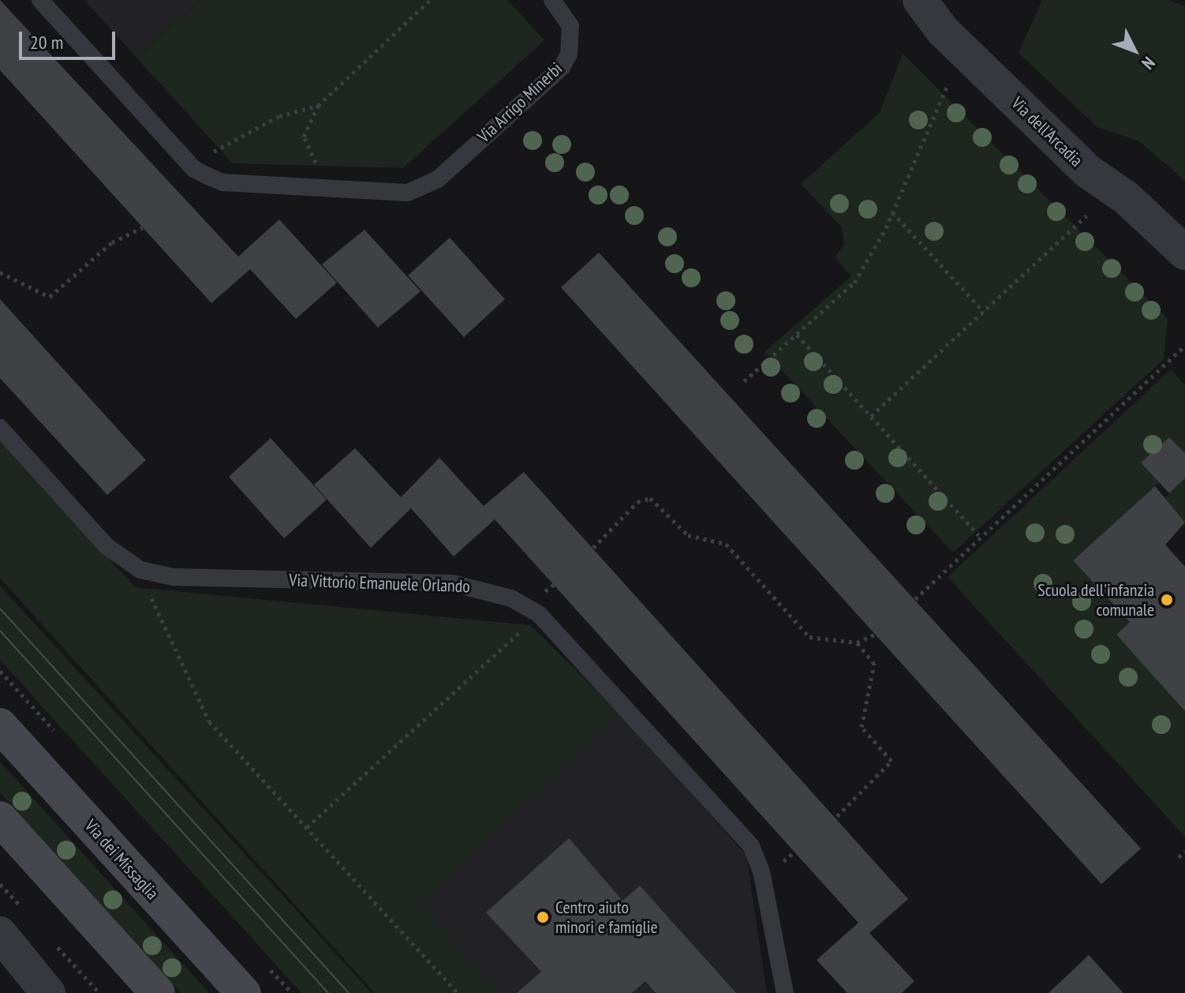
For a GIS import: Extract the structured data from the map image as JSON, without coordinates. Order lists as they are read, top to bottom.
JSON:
{
  "streets": {
    "main road": ["Via dei Missaglia"],
    "street": ["Via dell'Arcadia"],
    "lane": ["Via Arrigo Minerbi", "Via Vittorio Emanuele Orlando"]
  },
  "places": ["Scuola dell'infanzia comunale", "Centro aiuto minori e famiglie"],
  "scale_bar": "20 m",
  "north": "bottom right"
}
